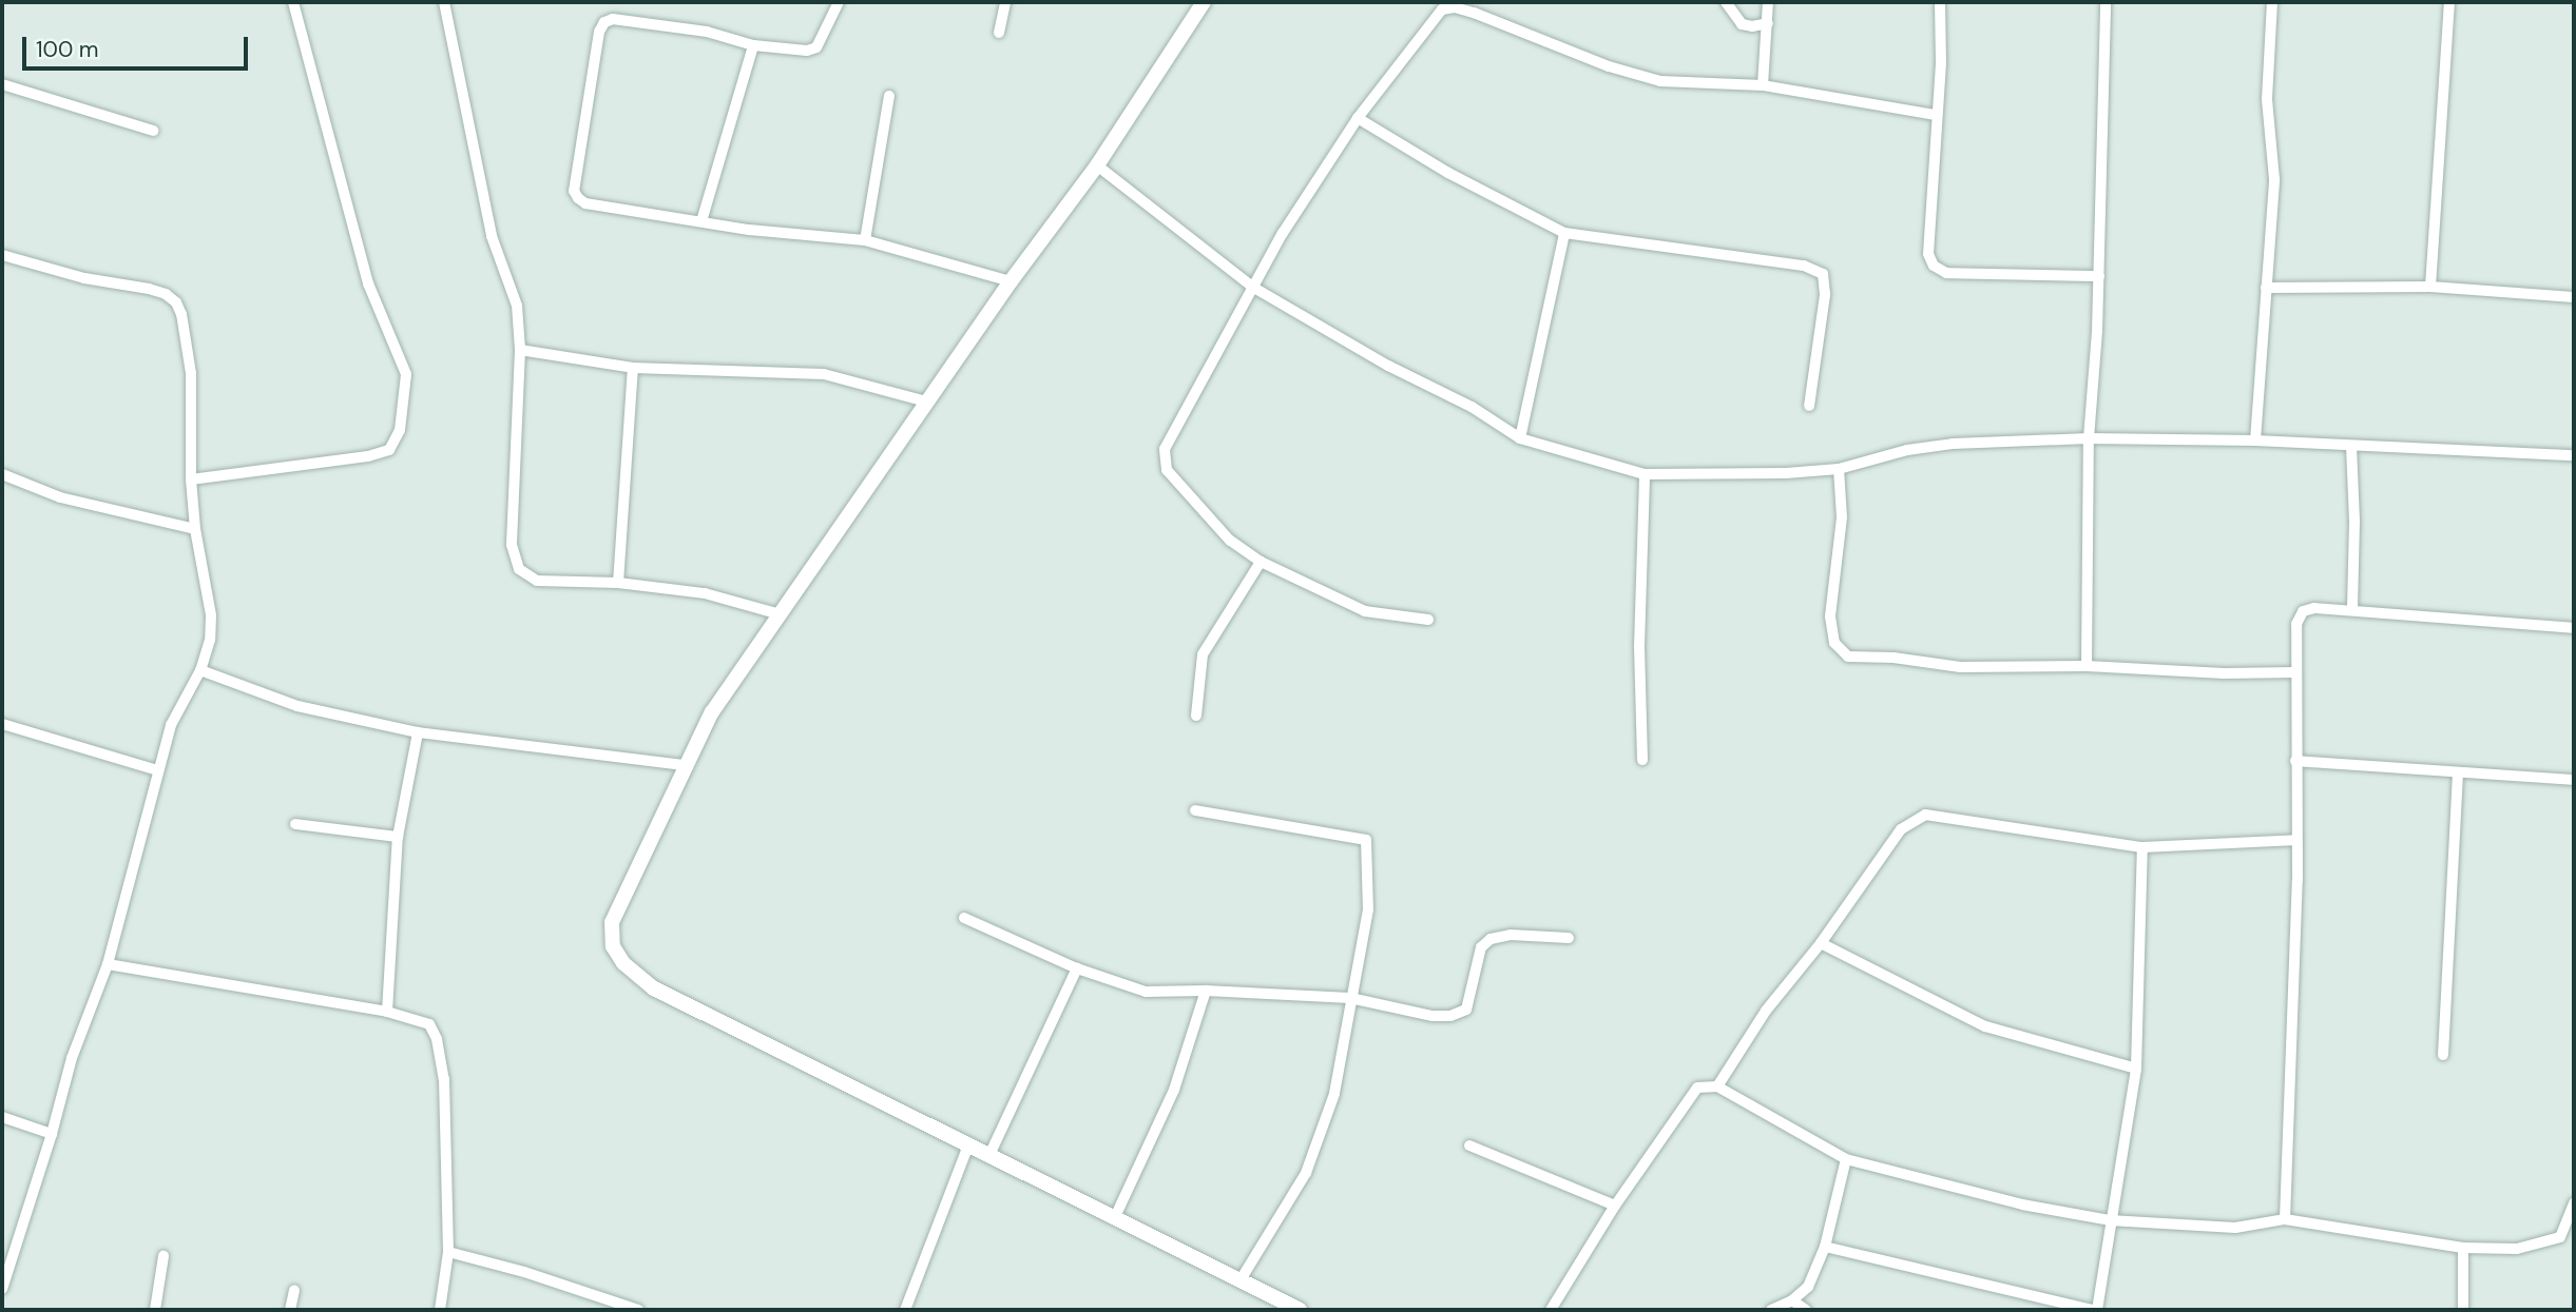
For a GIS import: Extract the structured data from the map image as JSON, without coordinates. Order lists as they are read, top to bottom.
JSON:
{
  "scale_bar": "100 m"
}
